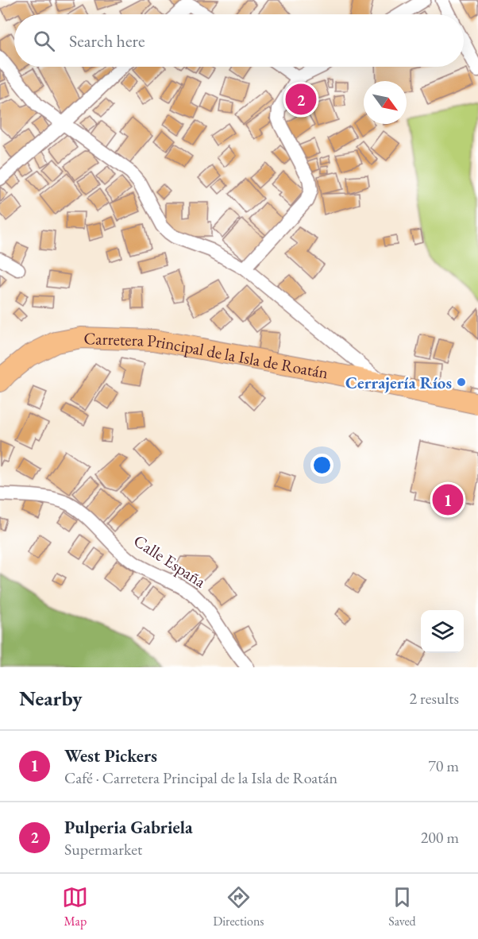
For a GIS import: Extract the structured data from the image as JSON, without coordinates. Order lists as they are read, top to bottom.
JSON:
{
  "streets": {
    "main road": ["Carretera Principal de la Isla de Roatán"],
    "street": ["Calle España"]
  },
  "places": ["Cerrajería Ríos"],
  "north": "bottom right",
  "page": {
    "search": "Search here",
    "pins": ["2", "1"],
    "heading": ["Nearby", "2 results"],
    "list": [
      {
        "mark": "1",
        "name": "West Pickers",
        "note": "Café · Carretera Principal de la Isla de Roatán",
        "value": "70 m"
      },
      {
        "mark": "2",
        "name": "Pulperia Gabriela",
        "note": "Supermarket",
        "value": "200 m"
      }
    ],
    "nav": ["Map", "Directions", "Saved"]
  }
}
